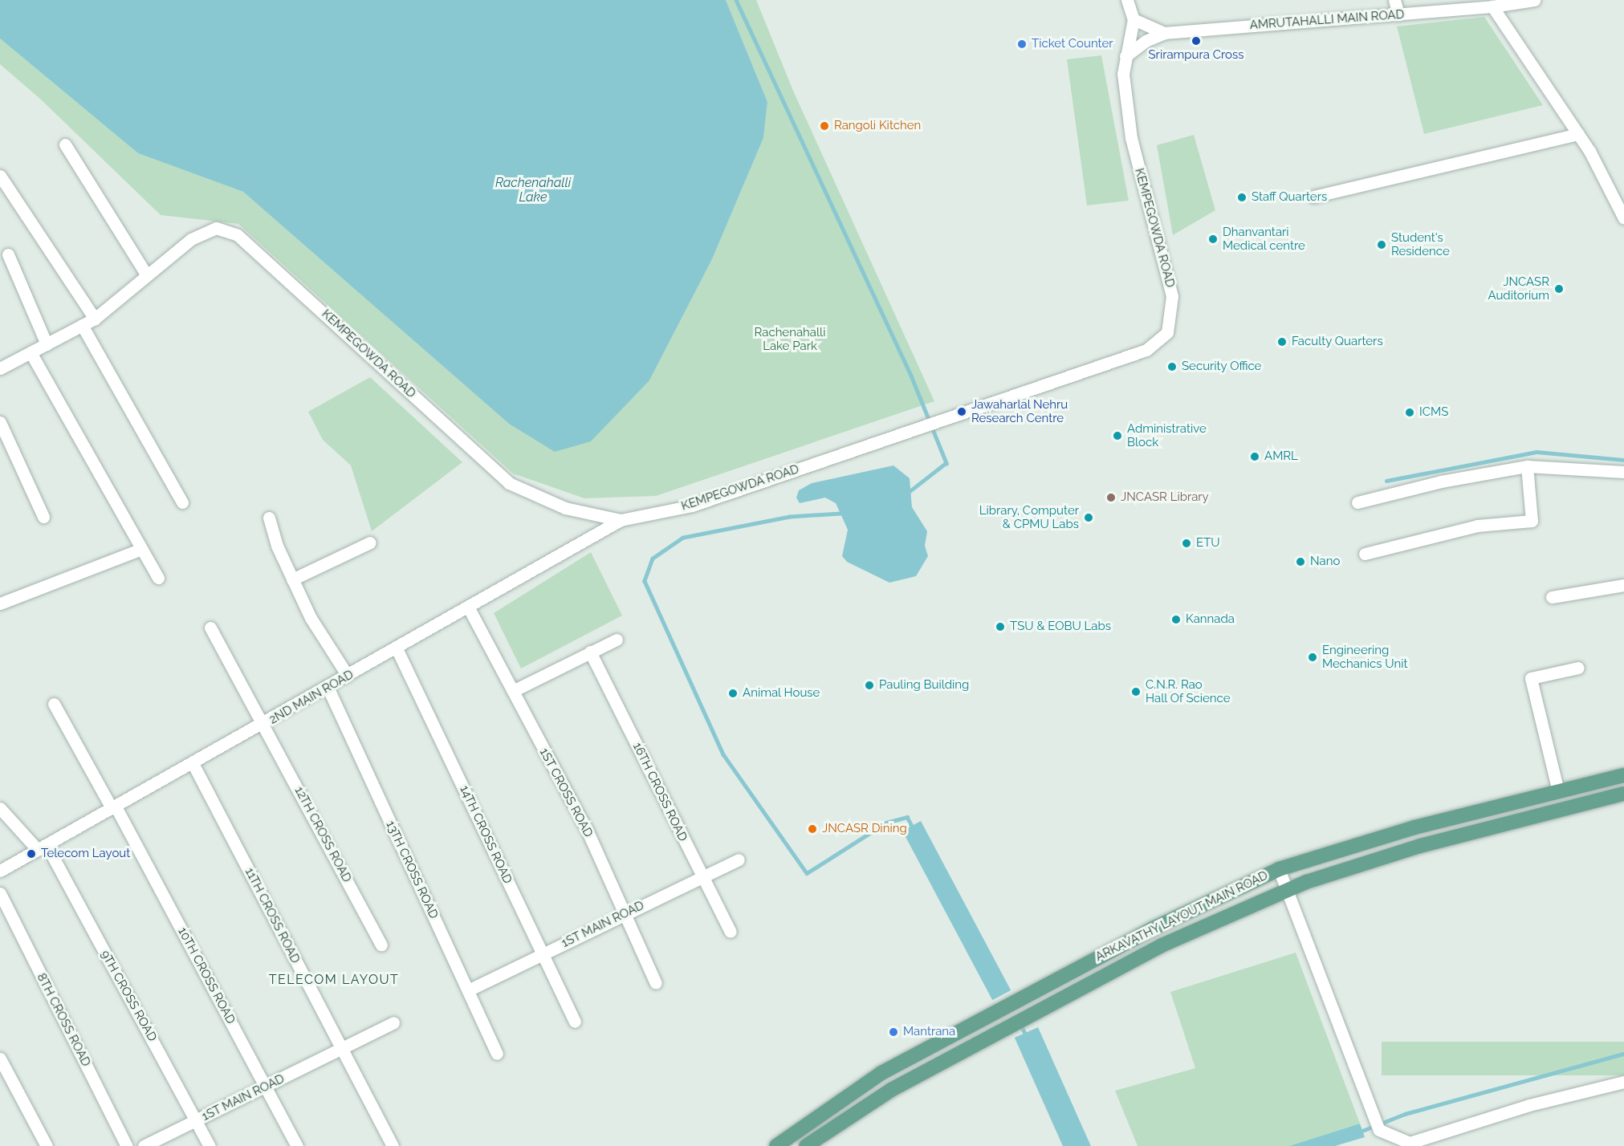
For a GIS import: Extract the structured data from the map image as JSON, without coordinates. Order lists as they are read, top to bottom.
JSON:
{
  "streets": {
    "main road": ["ARKAVATHY LAYOUT MAIN ROAD"],
    "street": [
      "AMRUTAHALLI MAIN ROAD",
      "KEMPEGOWDA ROAD",
      "2ND MAIN ROAD",
      "16TH CROSS ROAD",
      "1ST CROSS ROAD",
      "12TH CROSS ROAD",
      "14TH CROSS ROAD",
      "13TH CROSS ROAD",
      "11TH CROSS ROAD",
      "1ST MAIN ROAD",
      "10TH CROSS ROAD",
      "9TH CROSS ROAD",
      "8TH CROSS ROAD"
    ]
  },
  "crossings": [
    ["AMRUTAHALLI MAIN ROAD", "KEMPEGOWDA ROAD"],
    ["KEMPEGOWDA ROAD", "2ND MAIN ROAD"],
    ["2ND MAIN ROAD", "1ST CROSS ROAD"],
    ["2ND MAIN ROAD", "12TH CROSS ROAD"],
    ["2ND MAIN ROAD", "14TH CROSS ROAD"],
    ["2ND MAIN ROAD", "13TH CROSS ROAD"],
    ["2ND MAIN ROAD", "11TH CROSS ROAD"],
    ["2ND MAIN ROAD", "10TH CROSS ROAD"],
    ["2ND MAIN ROAD", "9TH CROSS ROAD"],
    ["16TH CROSS ROAD", "1ST MAIN ROAD"],
    ["1ST CROSS ROAD", "1ST MAIN ROAD"],
    ["14TH CROSS ROAD", "1ST MAIN ROAD"],
    ["13TH CROSS ROAD", "1ST MAIN ROAD"],
    ["11TH CROSS ROAD", "1ST MAIN ROAD"],
    ["1ST MAIN ROAD", "10TH CROSS ROAD"],
    ["1ST MAIN ROAD", "9TH CROSS ROAD"]
  ],
  "districts": ["TELECOM LAYOUT"],
  "water": ["Rachenahalli Lake"],
  "parks": ["Rachenahalli Lake Park"],
  "places": [
    "Srirampura Cross",
    "Ticket Counter",
    "Rangoli Kitchen",
    "Staff Quarters",
    "Dhanvantari Medical centre",
    "Student's Residence",
    "JNCASR Auditorium",
    "Faculty Quarters",
    "Security Office",
    "Jawaharlal Nehru Research Centre",
    "ICMS",
    "Administrative Block",
    "AMRL",
    "JNCASR Library",
    "Library, Computer & CPMU Labs",
    "ETU",
    "Nano",
    "Kannada",
    "TSU & EOBU Labs",
    "Engineering Mechanics Unit",
    "Pauling Building",
    "C.N.R. Rao Hall Of Science",
    "Animal House",
    "JNCASR Dining",
    "Telecom Layout",
    "Mantrana"
  ]
}
